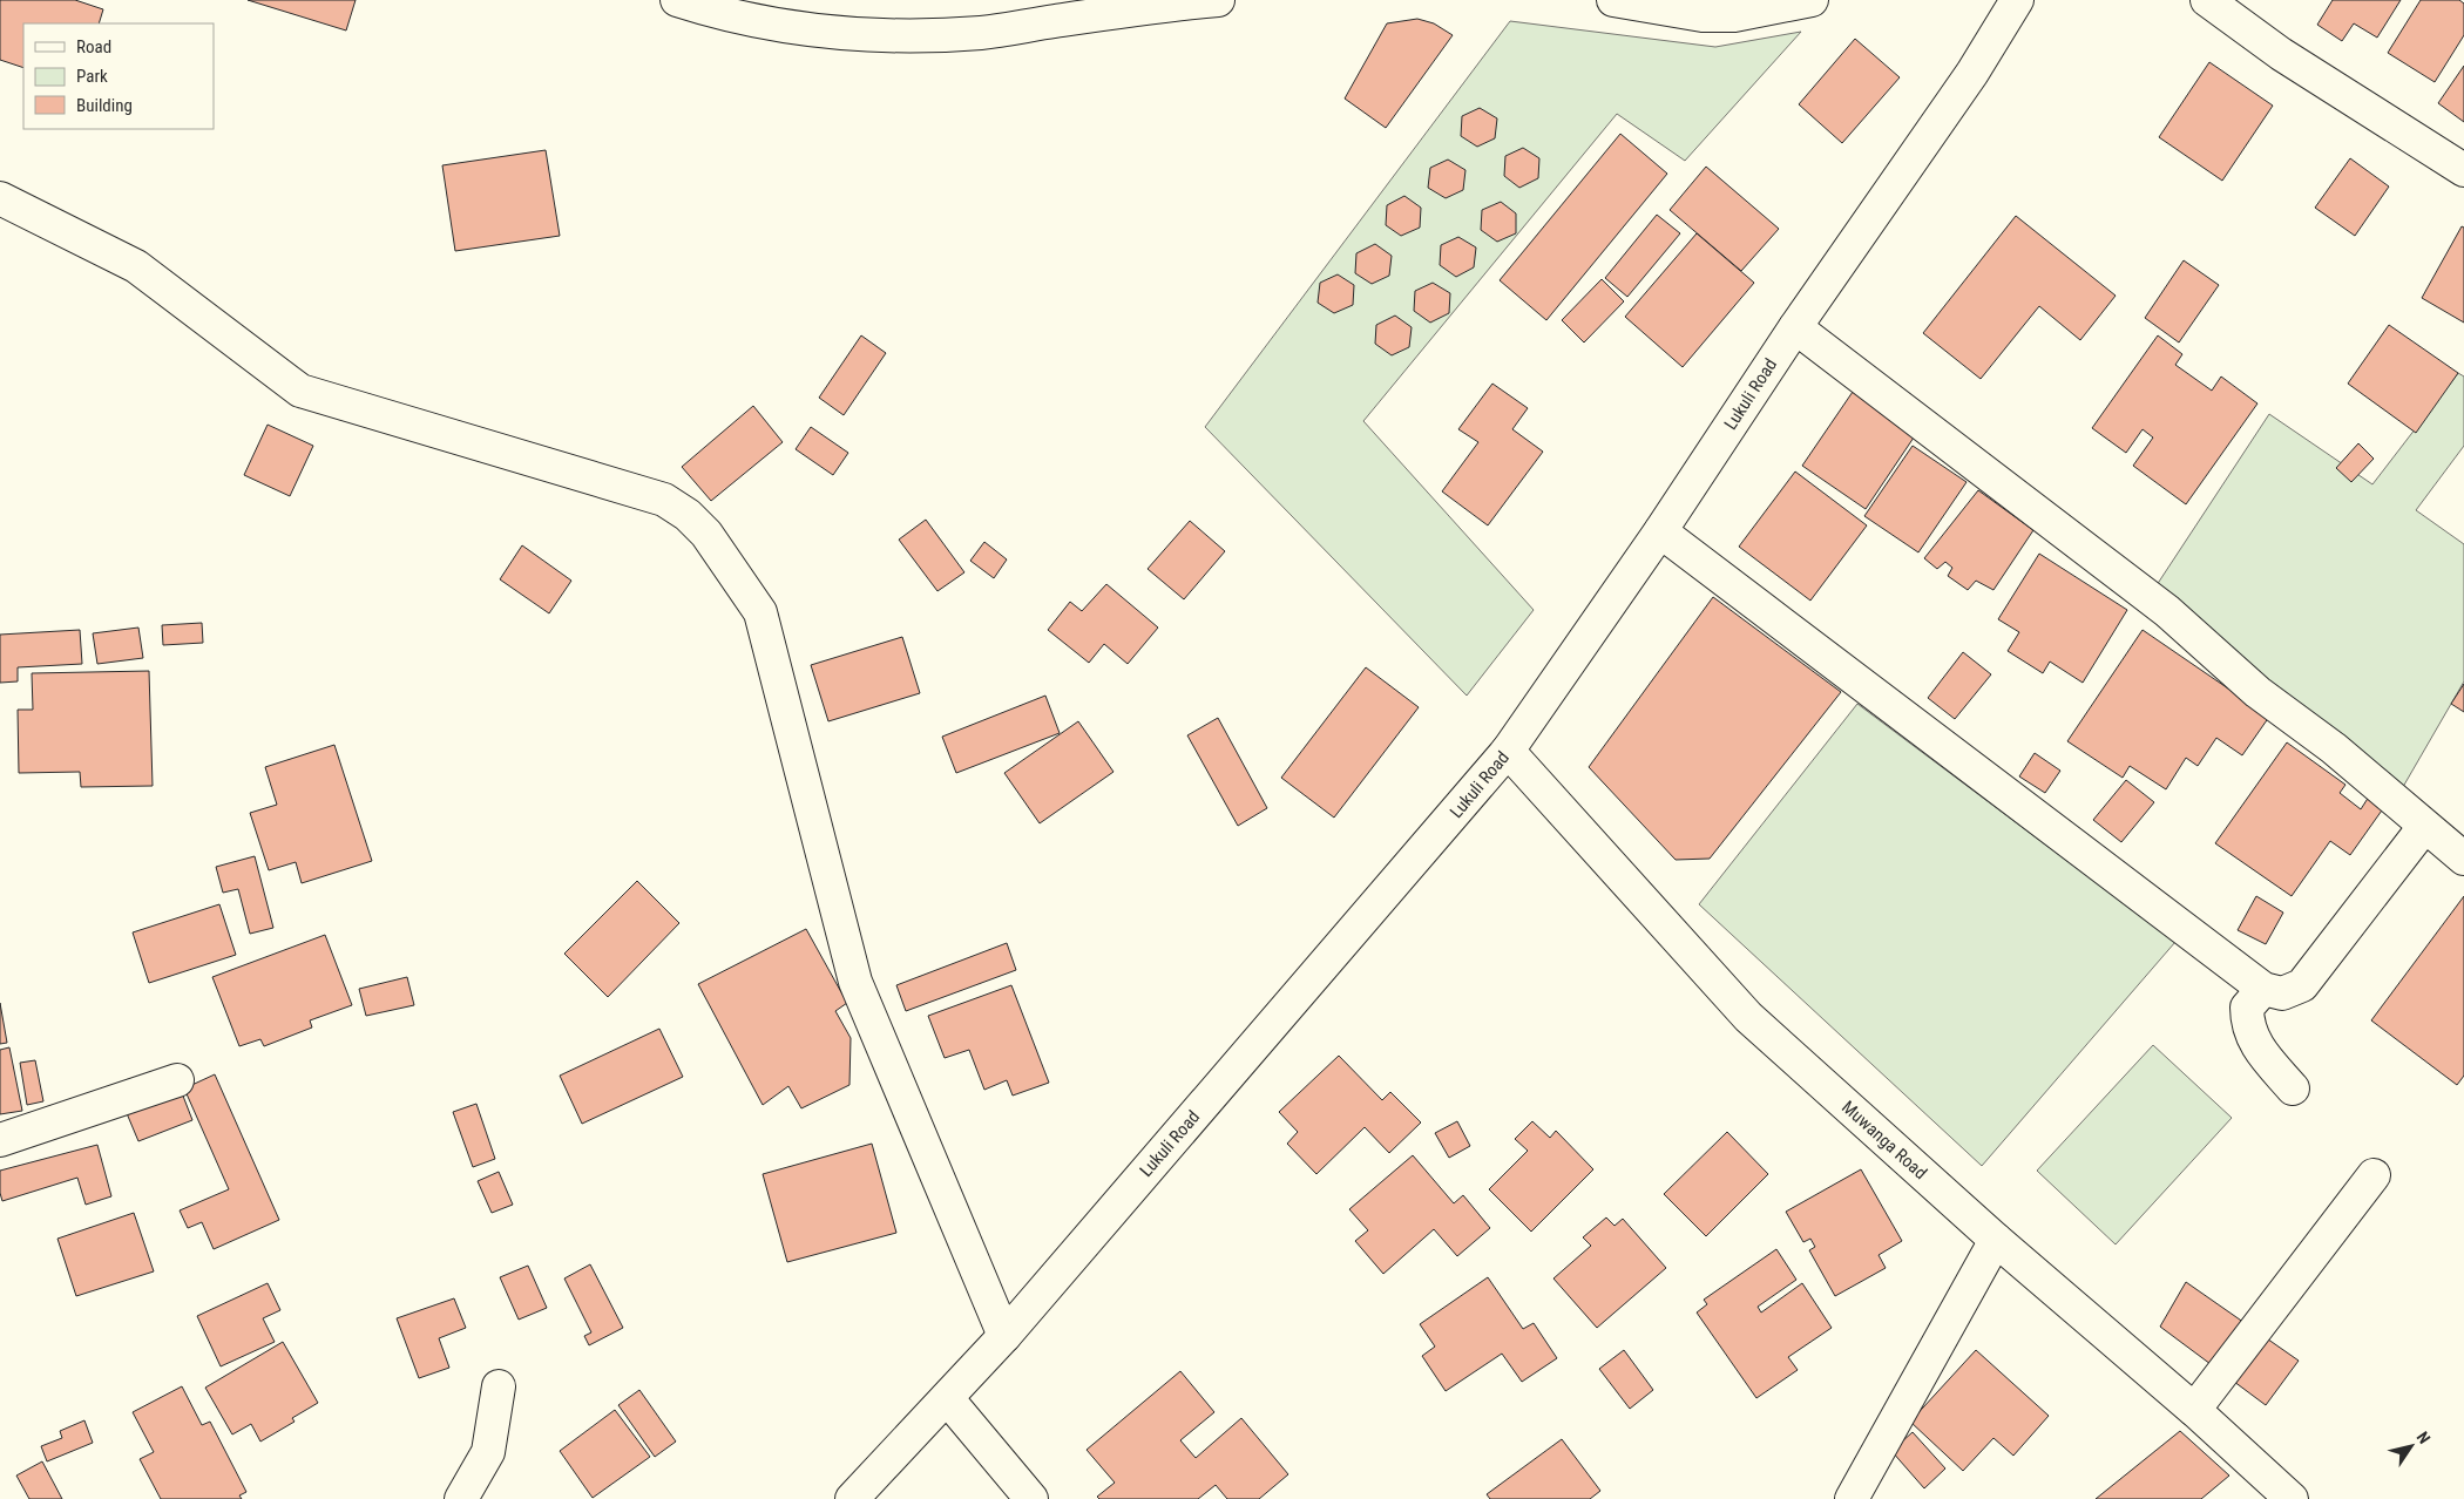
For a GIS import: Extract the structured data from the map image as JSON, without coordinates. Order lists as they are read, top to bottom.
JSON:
{
  "streets": {
    "street": ["Lukuli Road", "Muwanga Road"]
  },
  "crossings": [
    ["Lukuli Road", "Muwanga Road"]
  ],
  "legend": ["Road", "Park", "Building"],
  "north": "top right"
}
